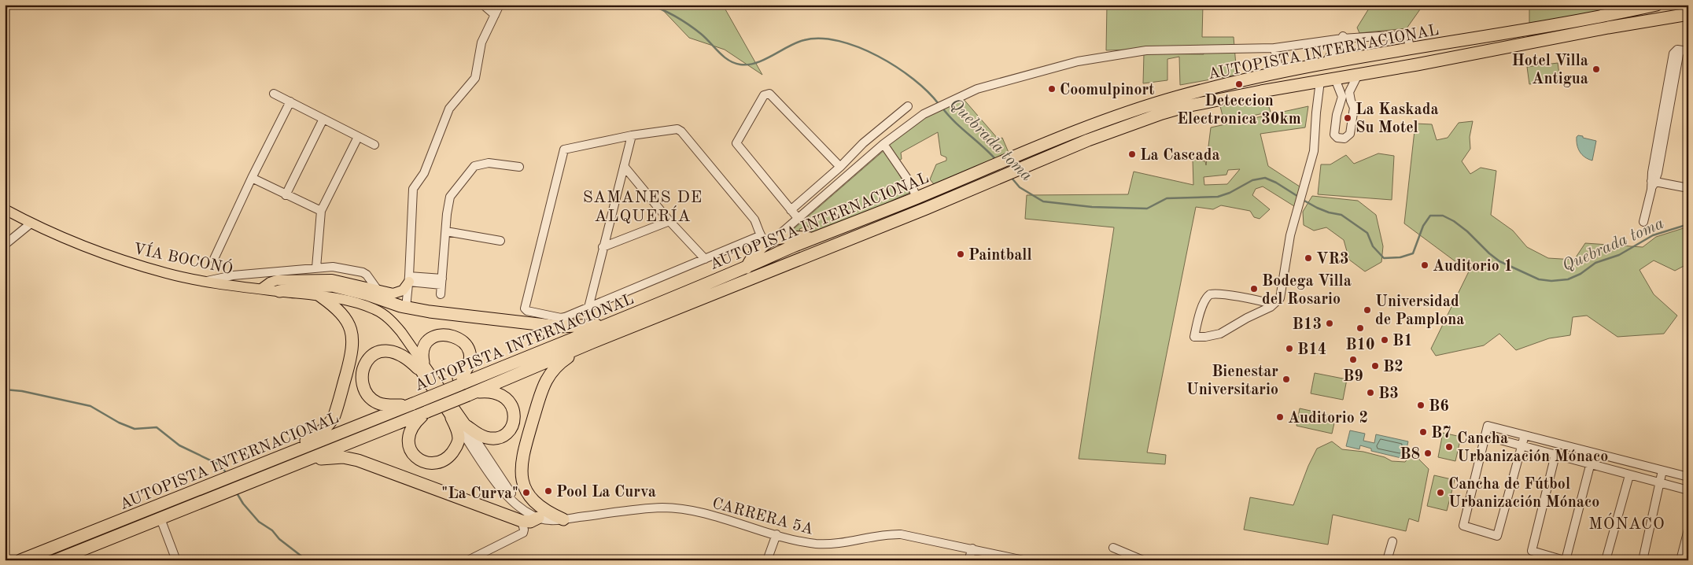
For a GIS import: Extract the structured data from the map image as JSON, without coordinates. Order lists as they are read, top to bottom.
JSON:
{
  "streets": {
    "highway": ["AUTOPISTA INTERNACIONAL"],
    "main road": ["VÍA BOCONÓ"],
    "street": ["CARRERA 5A"]
  },
  "crossings": [
    ["VÍA BOCONÓ", "CARRERA 5A"]
  ],
  "districts": ["SAMANES DE ALQUERÍA", "MÓNACO"],
  "water": ["Quebrada toma"],
  "places": [
    "Hotel Villa Antigua",
    "Deteccion Electronica 30km",
    "Coomulpinort",
    "La Kaskada Su Motel",
    "La Cascada",
    "Paintball",
    "VR3",
    "Auditorio 1",
    "Bodega Villa del Rosario",
    "Universidad de Pamplona",
    "B13",
    "B10",
    "B1",
    "B14",
    "B9",
    "B2",
    "Bienestar Universitario",
    "B3",
    "B6",
    "Auditorio 2",
    "B7",
    "Cancha Urbanización Mónaco",
    "B8",
    "Pool La Curva",
    "\"La Curva\"",
    "Cancha de Fútbol Urbanización Mónaco"
  ]
}
